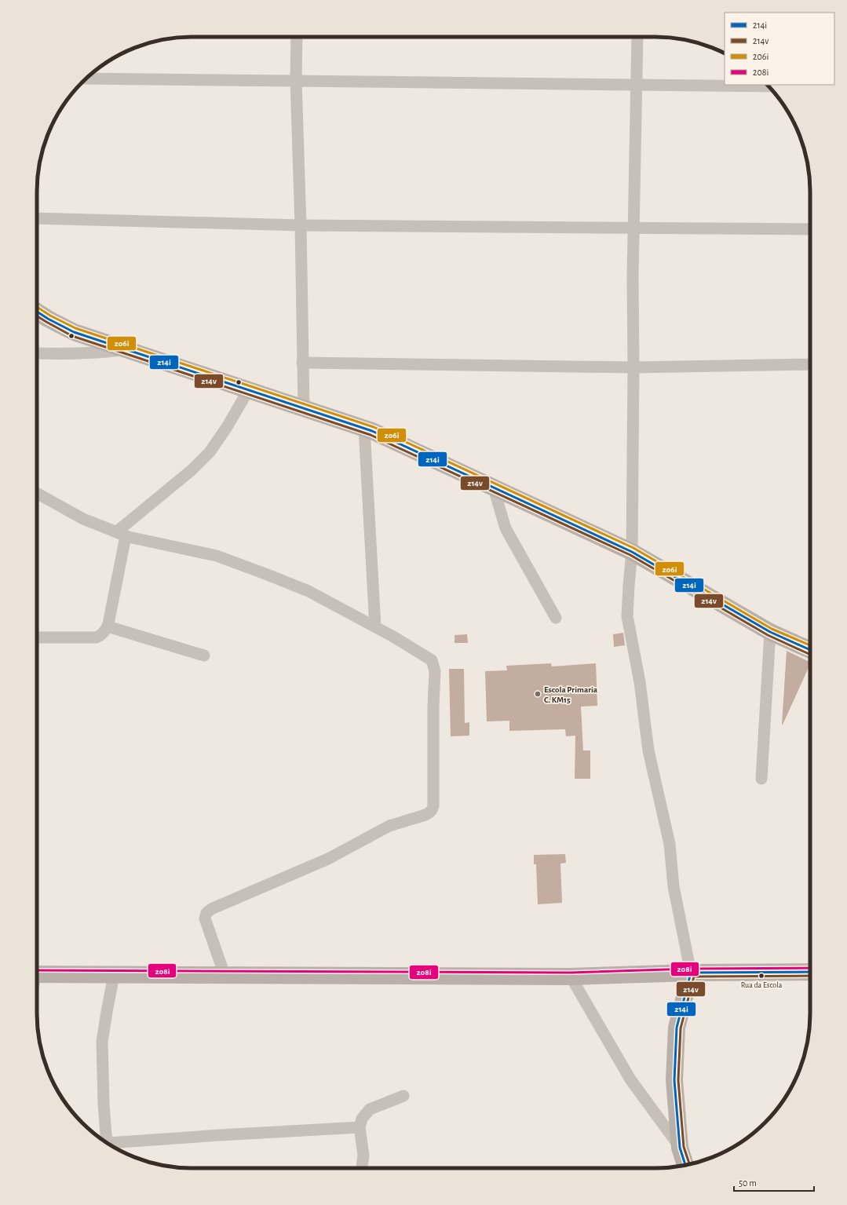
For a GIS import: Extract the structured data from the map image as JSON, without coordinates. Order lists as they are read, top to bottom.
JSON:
{
  "places": ["Escola Primaria C. KM15", "Rua da Escola"],
  "lines": [
    "transit line 206i",
    "transit line 214i",
    "transit line 214v",
    "transit line 208i"
  ],
  "legend": [
    "214i",
    "214v",
    "206i",
    "208i"
  ],
  "scale_bar": "50 m"
}
